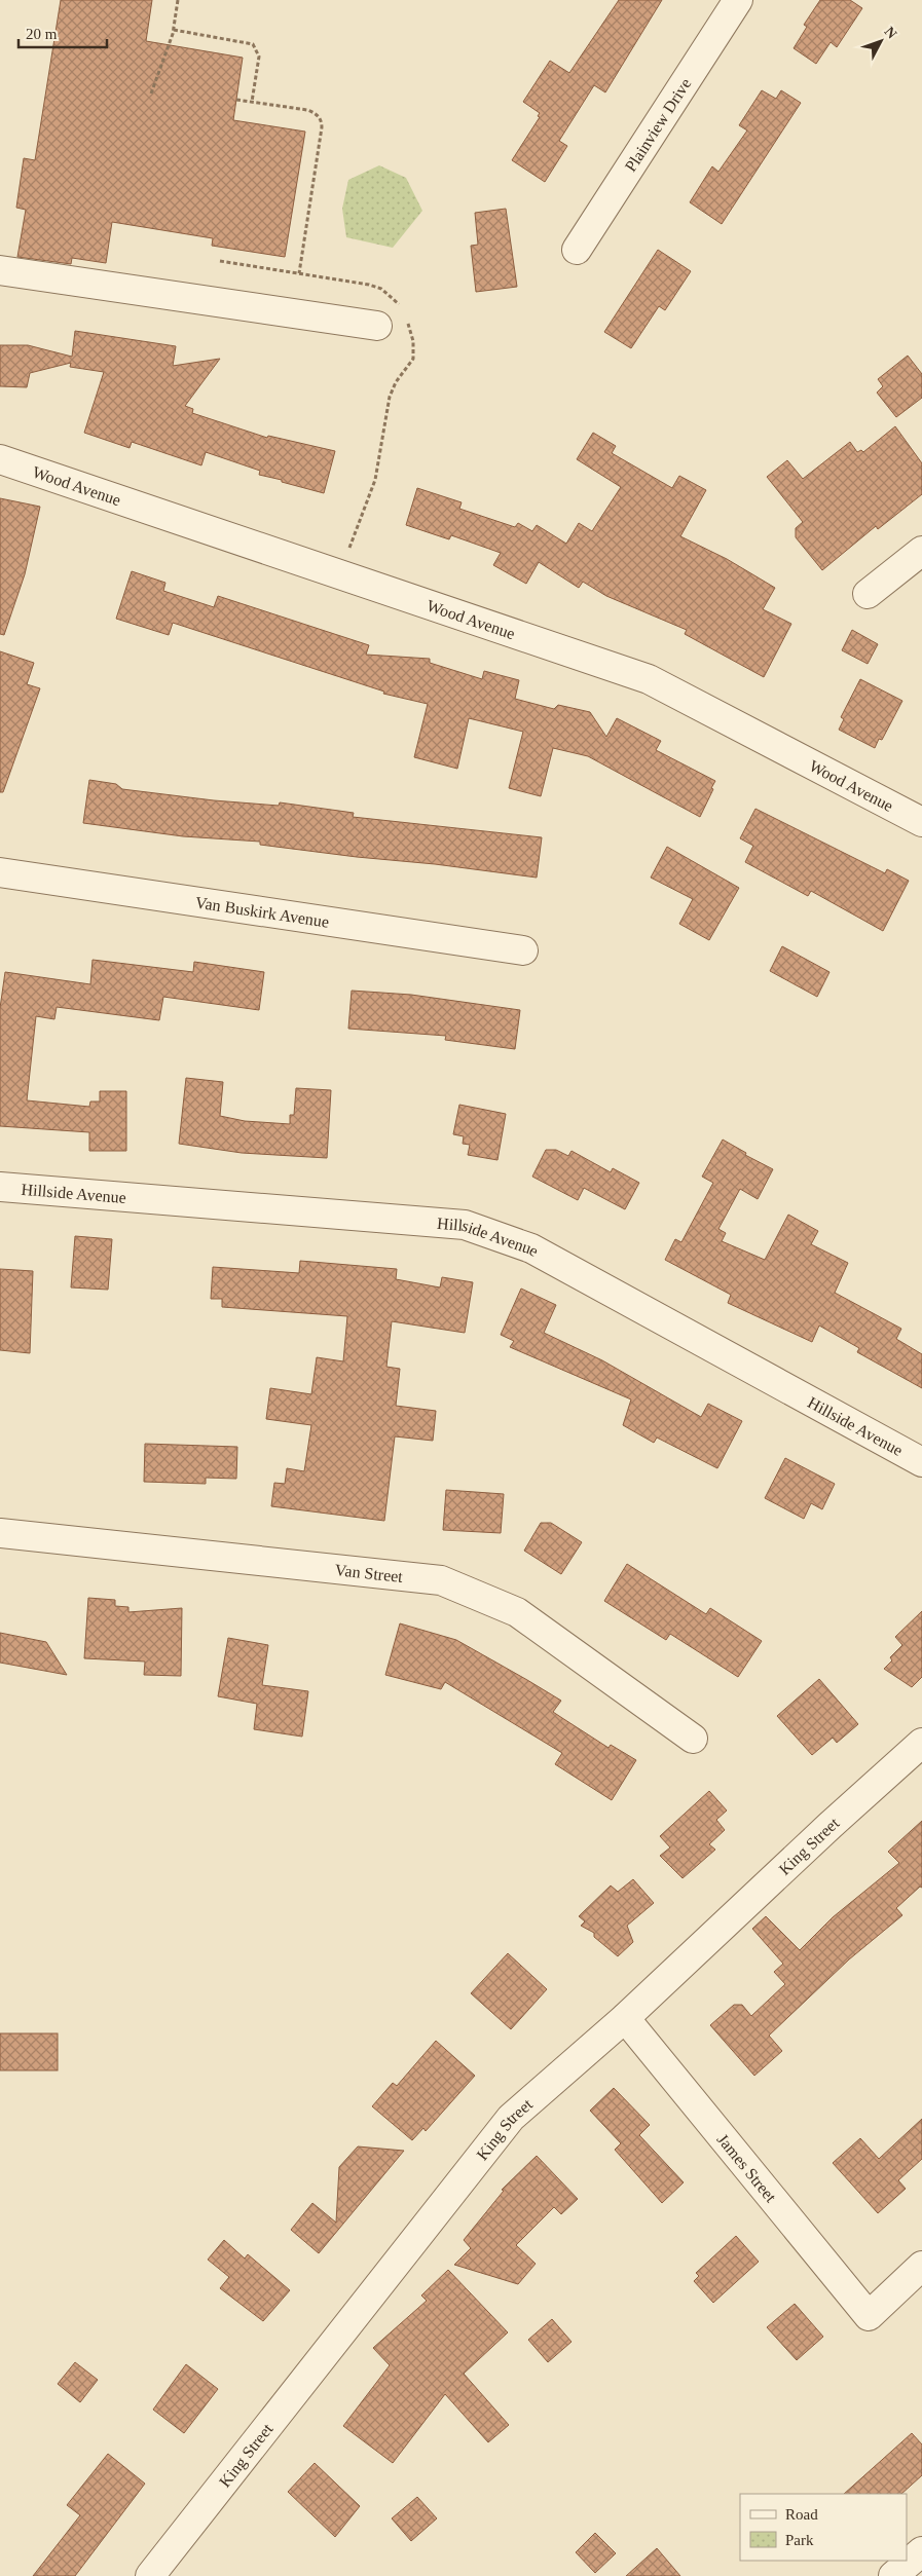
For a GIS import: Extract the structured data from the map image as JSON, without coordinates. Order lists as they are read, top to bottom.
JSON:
{
  "streets": {
    "street": [
      "Plainview Drive",
      "Wood Avenue",
      "Van Buskirk Avenue",
      "Hillside Avenue",
      "Van Street",
      "King Street",
      "James Street"
    ]
  },
  "crossings": [
    ["King Street", "James Street"]
  ],
  "legend": ["Road", "Park"],
  "scale_bar": "20 m",
  "north": "top right"
}
